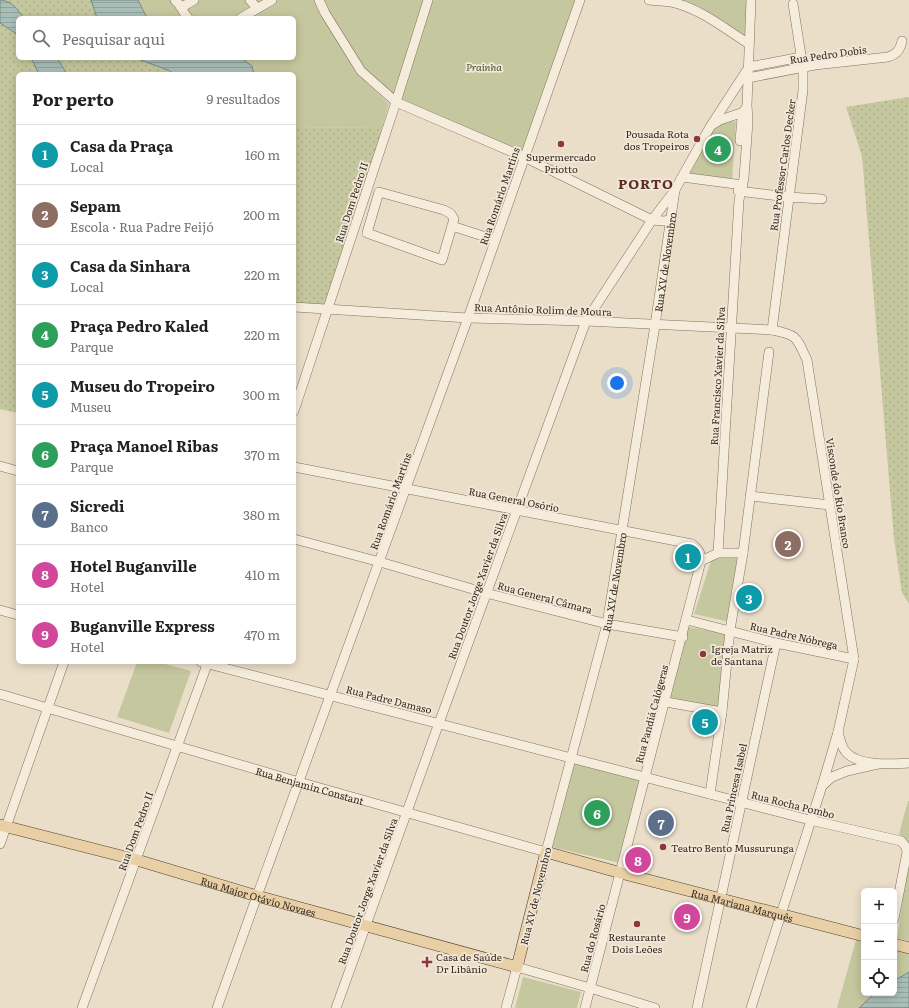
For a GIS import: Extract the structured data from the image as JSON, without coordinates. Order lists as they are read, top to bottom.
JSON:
{
  "streets": {
    "main road": [
      "Rua XV de Novembro",
      "Rua Benjamin Constant",
      "Rua Major Otávio Novaes",
      "Rua Mariana Marquês"
    ],
    "street": [
      "Rua Pedro Dobis",
      "Rua Professor Carlos Decker",
      "Rua Romário Martins",
      "Rua Dom Pedro II",
      "Rua Antônio Rolim de Moura",
      "Rua Francisco Xavier da Silva",
      "Visconde do Rio Branco",
      "Rua General Osório",
      "Rua Doutor Jorge Xavier da Silva",
      "Rua General Câmara",
      "Rua Padre Nóbrega",
      "Rua Padre Damaso",
      "Rua Pandiá Calógeras",
      "Rua Princesa Isabel",
      "Rua Rocha Pombo",
      "Rua do Rosário"
    ]
  },
  "crossings": [
    ["Rua Pedro Dobis", "Rua Professor Carlos Decker"],
    ["Rua Pedro Dobis", "Rua Francisco Xavier da Silva"],
    ["Rua Professor Carlos Decker", "Rua Antônio Rolim de Moura"],
    ["Rua Romário Martins", "Rua Antônio Rolim de Moura"],
    ["Rua Romário Martins", "Rua General Osório"],
    ["Rua Romário Martins", "Rua General Câmara"],
    ["Rua Romário Martins", "Rua Padre Damaso"],
    ["Rua Romário Martins", "Rua Benjamin Constant"],
    ["Rua Romário Martins", "Rua Major Otávio Novaes"],
    ["Rua Dom Pedro II", "Rua Antônio Rolim de Moura"],
    ["Rua Dom Pedro II", "Rua Benjamin Constant"],
    ["Rua Dom Pedro II", "Rua Major Otávio Novaes"],
    ["Rua XV de Novembro", "Rua Antônio Rolim de Moura"],
    ["Rua XV de Novembro", "Rua General Osório"],
    ["Rua XV de Novembro", "Rua Doutor Jorge Xavier da Silva"],
    ["Rua XV de Novembro", "Rua General Câmara"],
    ["Rua XV de Novembro", "Rua Padre Damaso"],
    ["Rua XV de Novembro", "Rua Benjamin Constant"],
    ["Rua XV de Novembro", "Rua Major Otávio Novaes"],
    ["Rua Antônio Rolim de Moura", "Rua Francisco Xavier da Silva"],
    ["Rua Antônio Rolim de Moura", "Visconde do Rio Branco"],
    ["Rua Antônio Rolim de Moura", "Rua Doutor Jorge Xavier da Silva"],
    ["Visconde do Rio Branco", "Rua Padre Nóbrega"],
    ["Rua General Osório", "Rua Doutor Jorge Xavier da Silva"],
    ["Rua General Osório", "Rua Pandiá Calógeras"],
    ["Rua Doutor Jorge Xavier da Silva", "Rua General Câmara"],
    ["Rua Doutor Jorge Xavier da Silva", "Rua Padre Damaso"],
    ["Rua Doutor Jorge Xavier da Silva", "Rua Benjamin Constant"],
    ["Rua Doutor Jorge Xavier da Silva", "Rua Major Otávio Novaes"],
    ["Rua General Câmara", "Rua Pandiá Calógeras"],
    ["Rua Padre Nóbrega", "Rua Pandiá Calógeras"],
    ["Rua Padre Nóbrega", "Rua Princesa Isabel"],
    ["Rua Padre Damaso", "Rua Pandiá Calógeras"],
    ["Rua Padre Damaso", "Rua Rocha Pombo"],
    ["Rua Pandiá Calógeras", "Rua Benjamin Constant"],
    ["Rua Pandiá Calógeras", "Rua Rocha Pombo"],
    ["Rua Pandiá Calógeras", "Rua Mariana Marquês"],
    ["Rua Pandiá Calógeras", "Rua do Rosário"],
    ["Rua Benjamin Constant", "Rua Mariana Marquês"],
    ["Rua Benjamin Constant", "Rua do Rosário"],
    ["Rua Princesa Isabel", "Rua Rocha Pombo"],
    ["Rua Princesa Isabel", "Rua Mariana Marquês"],
    ["Rua Mariana Marquês", "Rua do Rosário"]
  ],
  "districts": ["PORTO"],
  "parks": ["Prainha"],
  "places": {
    "other": [
      "Pousada Rota dos Tropeiros",
      "Supermercado Priotto",
      "Igreja Matriz de Santana",
      "Teatro Bento Mussurunga",
      "Restaurante Dois Leões"
    ],
    "health": ["Casa de Saúde Dr Libânio"]
  },
  "page": {
    "search": "Pesquisar aqui",
    "heading": ["Por perto", "9 resultados"],
    "list": [
      {
        "mark": "1",
        "name": "Casa da Praça",
        "note": "Local",
        "value": "160 m"
      },
      {
        "mark": "2",
        "name": "Sepam",
        "note": "Escola · Rua Padre Feijó",
        "value": "200 m"
      },
      {
        "mark": "3",
        "name": "Casa da Sinhara",
        "note": "Local",
        "value": "220 m"
      },
      {
        "mark": "4",
        "name": "Praça Pedro Kaled",
        "note": "Parque",
        "value": "220 m"
      },
      {
        "mark": "5",
        "name": "Museu do Tropeiro",
        "note": "Museu",
        "value": "300 m"
      },
      {
        "mark": "6",
        "name": "Praça Manoel Ribas",
        "note": "Parque",
        "value": "370 m"
      },
      {
        "mark": "7",
        "name": "Sicredi",
        "note": "Banco",
        "value": "380 m"
      },
      {
        "mark": "8",
        "name": "Hotel Buganville",
        "note": "Hotel",
        "value": "410 m"
      },
      {
        "mark": "9",
        "name": "Buganville Express",
        "note": "Hotel",
        "value": "470 m"
      }
    ],
    "pins": [
      "4",
      "2",
      "1",
      "3",
      "5",
      "6",
      "7",
      "8",
      "9"
    ],
    "map_buttons": ["+", "−"]
  }
}
